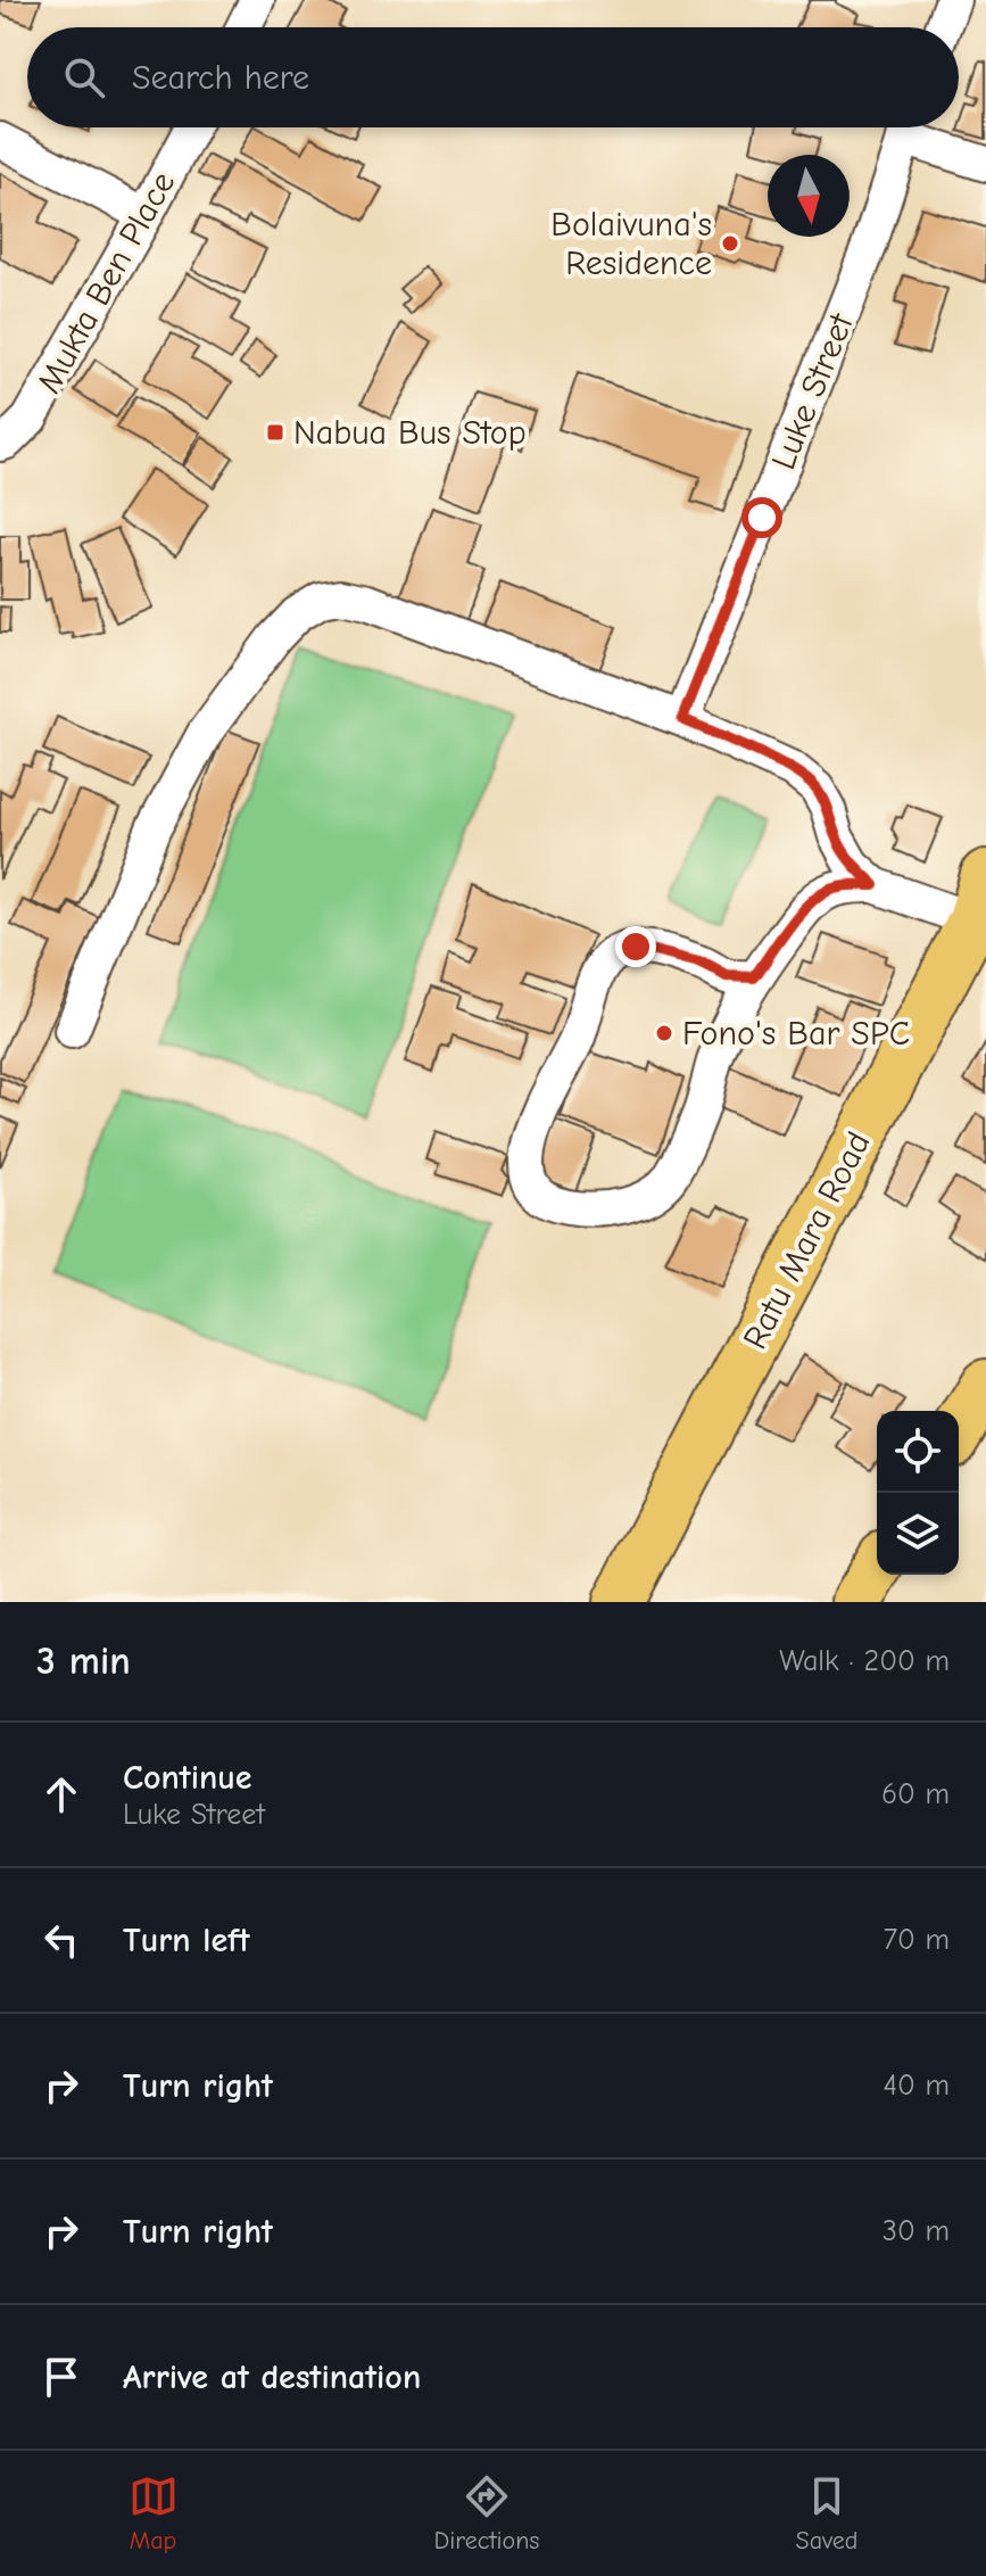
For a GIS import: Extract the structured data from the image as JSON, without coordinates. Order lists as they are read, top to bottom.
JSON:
{
  "streets": {
    "highway": ["Ratu Mara Road"],
    "street": ["Mukta Ben Place", "Luke Street"]
  },
  "places": {
    "other": ["Bolaivuna's Residence", "Fono's Bar SPC"],
    "transit": ["Nabua Bus Stop"]
  },
  "north": "bottom",
  "page": {
    "search": "Search here",
    "heading": ["3 min", "Walk · 200 m"],
    "list": [
      ["Continue", "Luke Street", "60 m"],
      ["Turn left", "70 m"],
      ["Turn right", "40 m"],
      ["Turn right", "30 m"],
      "Arrive at destination"
    ],
    "nav": ["Map", "Directions", "Saved"]
  }
}
